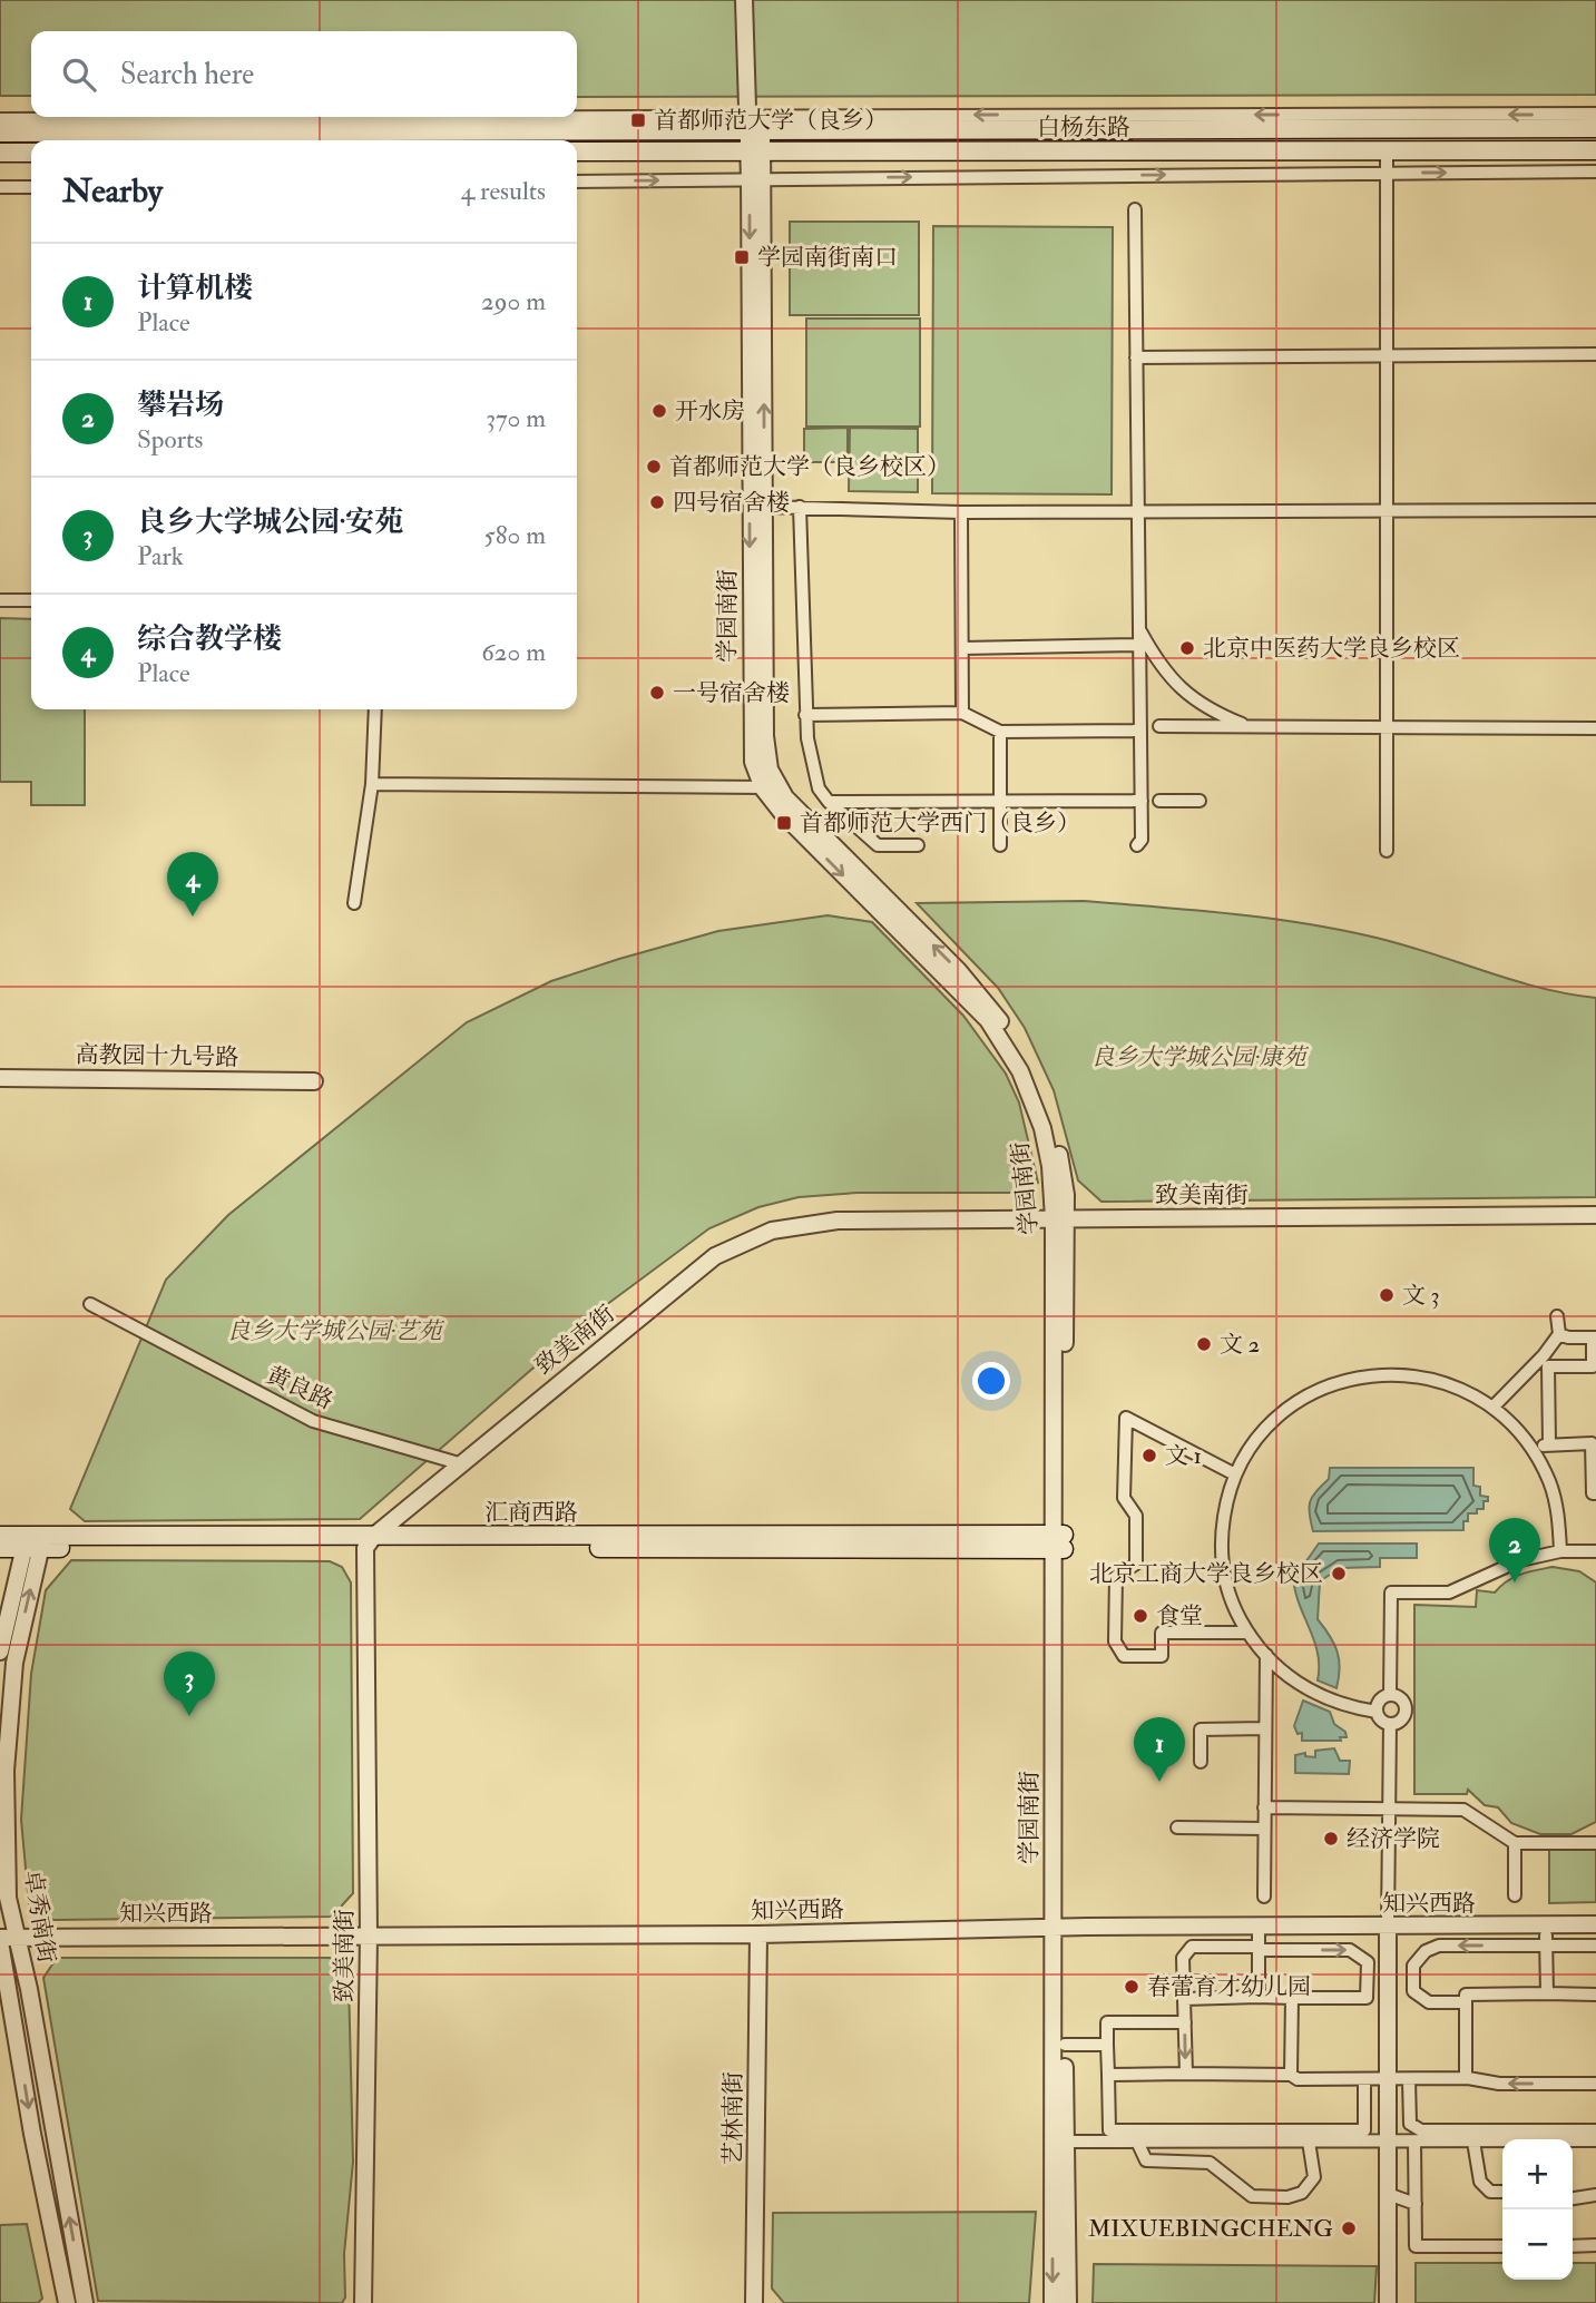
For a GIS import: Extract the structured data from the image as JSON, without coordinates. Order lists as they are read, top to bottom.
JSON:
{
  "streets": {
    "main road": ["白杨东路", "汇商西路"],
    "street": [
      "学园南街",
      "高教园十九号路",
      "致美南街",
      "黄良路",
      "知兴西路",
      "卓秀南街",
      "艺林南街"
    ]
  },
  "crossings": [
    ["白杨东路", "学园南街"],
    ["学园南街", "致美南街"],
    ["学园南街", "汇商西路"],
    ["学园南街", "知兴西路"],
    ["致美南街", "黄良路"],
    ["致美南街", "汇商西路"],
    ["致美南街", "知兴西路"],
    ["汇商西路", "卓秀南街"],
    ["知兴西路", "卓秀南街"],
    ["知兴西路", "艺林南街"]
  ],
  "parks": ["良乡大学城公园·康苑", "良乡大学城公园·艺苑"],
  "places": {
    "transit": ["首都师范大学（良乡）", "学园南街南口", "首都师范大学西门（良乡）"],
    "other": [
      "开水房",
      "首都师范大学（良乡校区）",
      "四号宿舍楼",
      "北京中医药大学良乡校区",
      "一号宿舍楼",
      "文 3",
      "文 2",
      "文 1",
      "北京工商大学良乡校区",
      "食堂",
      "经济学院",
      "春蕾育才幼儿园",
      "MIXUEBINGCHENG"
    ]
  },
  "page": {
    "search": "Search here",
    "heading": ["Nearby", "4 results"],
    "list": [
      {
        "mark": "1",
        "name": "计算机楼",
        "note": "Place",
        "value": "290 m"
      },
      {
        "mark": "2",
        "name": "攀岩场",
        "note": "Sports",
        "value": "370 m"
      },
      {
        "mark": "3",
        "name": "良乡大学城公园·安苑",
        "note": "Park",
        "value": "580 m"
      },
      {
        "mark": "4",
        "name": "综合教学楼",
        "note": "Place",
        "value": "620 m"
      }
    ],
    "pins": [
      "4",
      "2",
      "3",
      "1"
    ],
    "map_buttons": ["+", "−"]
  }
}
